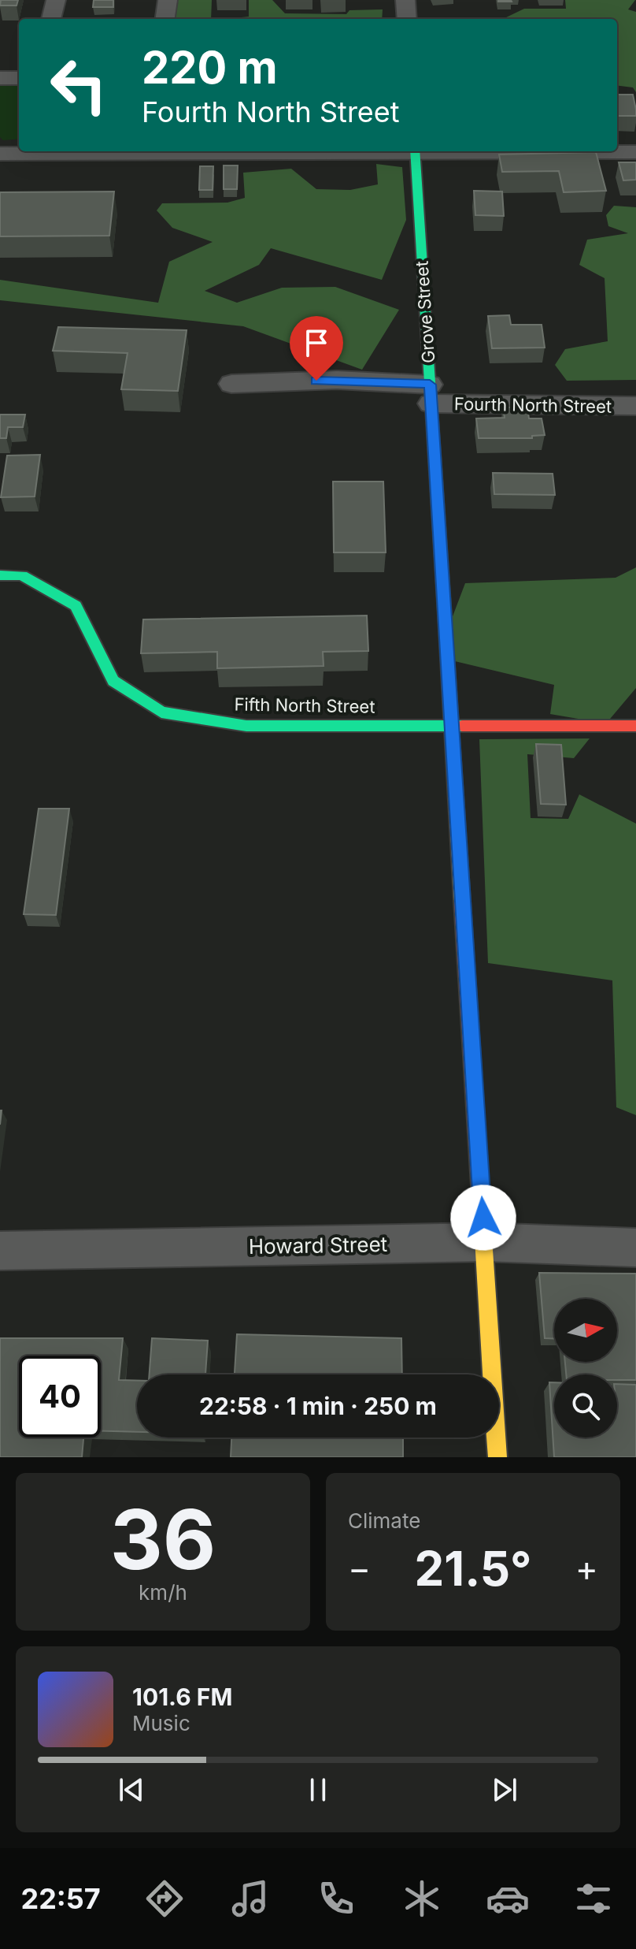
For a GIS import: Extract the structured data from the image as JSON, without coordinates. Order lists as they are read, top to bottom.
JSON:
{
  "streets": {
    "street": [
      "Grove Street",
      "Fourth North Street",
      "Fifth North Street",
      "Howard Street"
    ]
  },
  "crossings": [
    ["Grove Street", "Fourth North Street"],
    ["Grove Street", "Fifth North Street"],
    ["Grove Street", "Howard Street"]
  ],
  "north": "right",
  "page": {
    "turn": ["220 m", "Fourth North Street"],
    "limit": "40",
    "trip": "22:58 · 1 min · 250 m",
    "tile": [
      ["36", "km/h"],
      "Climate"
    ],
    "heat": ["−", "21.5°", "+"],
    "song": ["101.6 FM", "Music"],
    "tabs": "22:57"
  }
}
